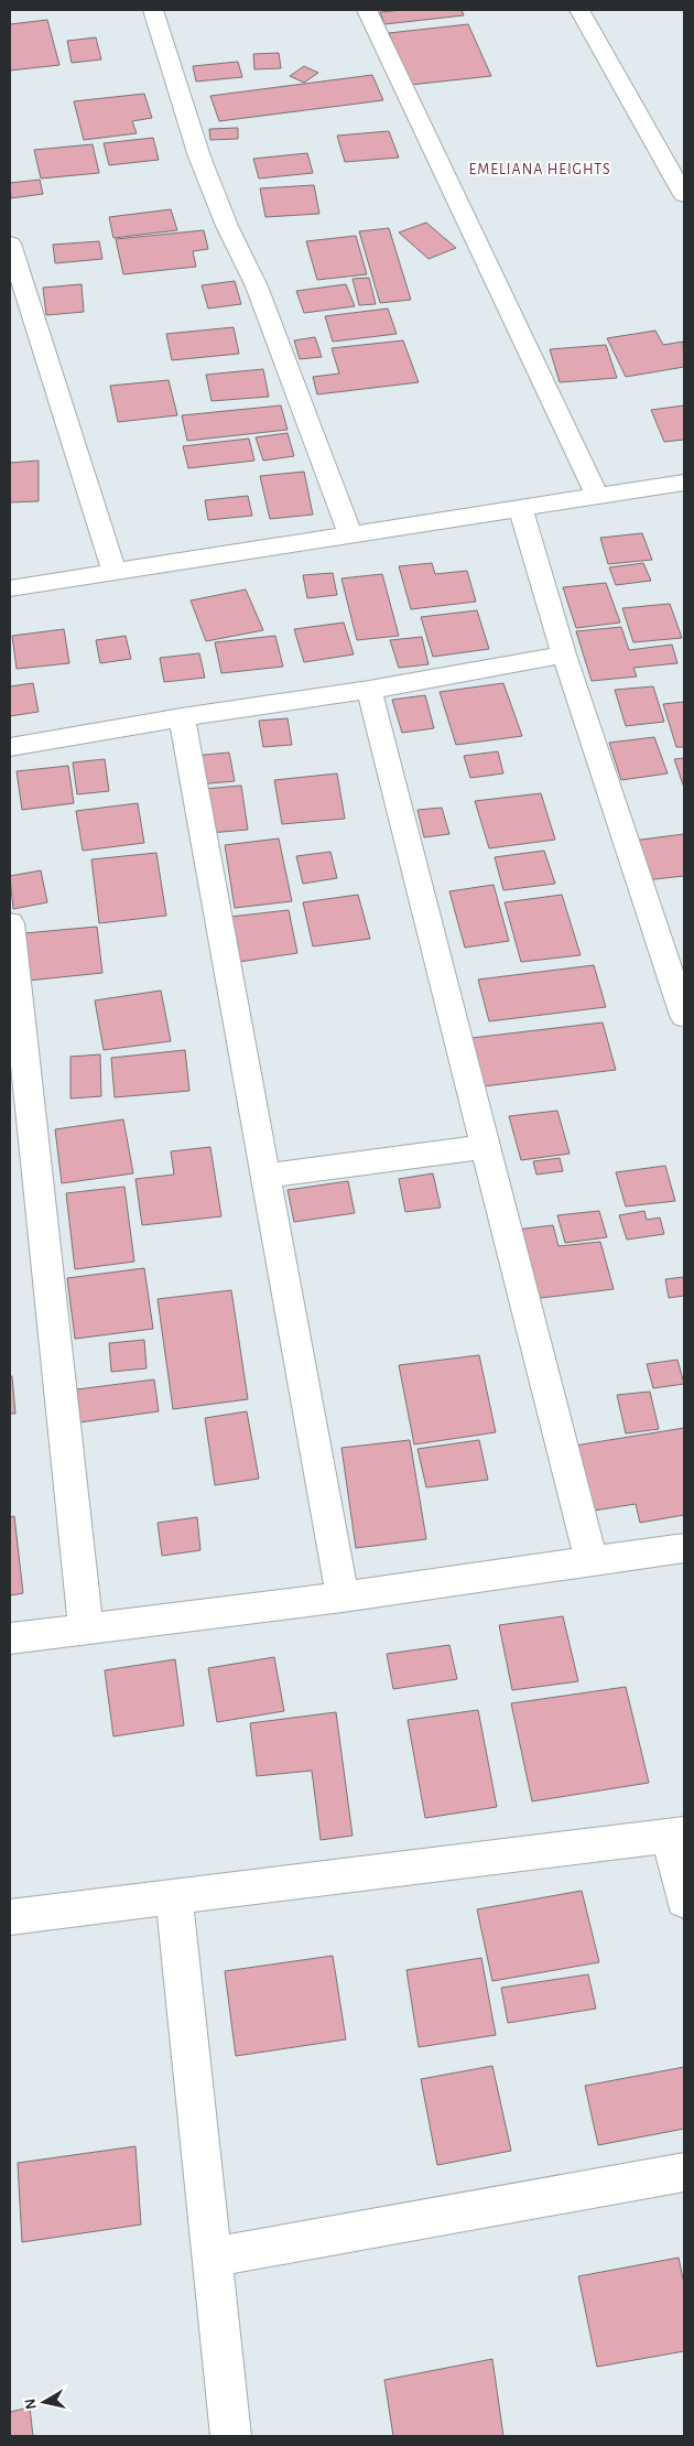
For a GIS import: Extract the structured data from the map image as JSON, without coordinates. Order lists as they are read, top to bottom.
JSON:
{
  "districts": ["EMELIANA HEIGHTS"],
  "north": "left"
}
